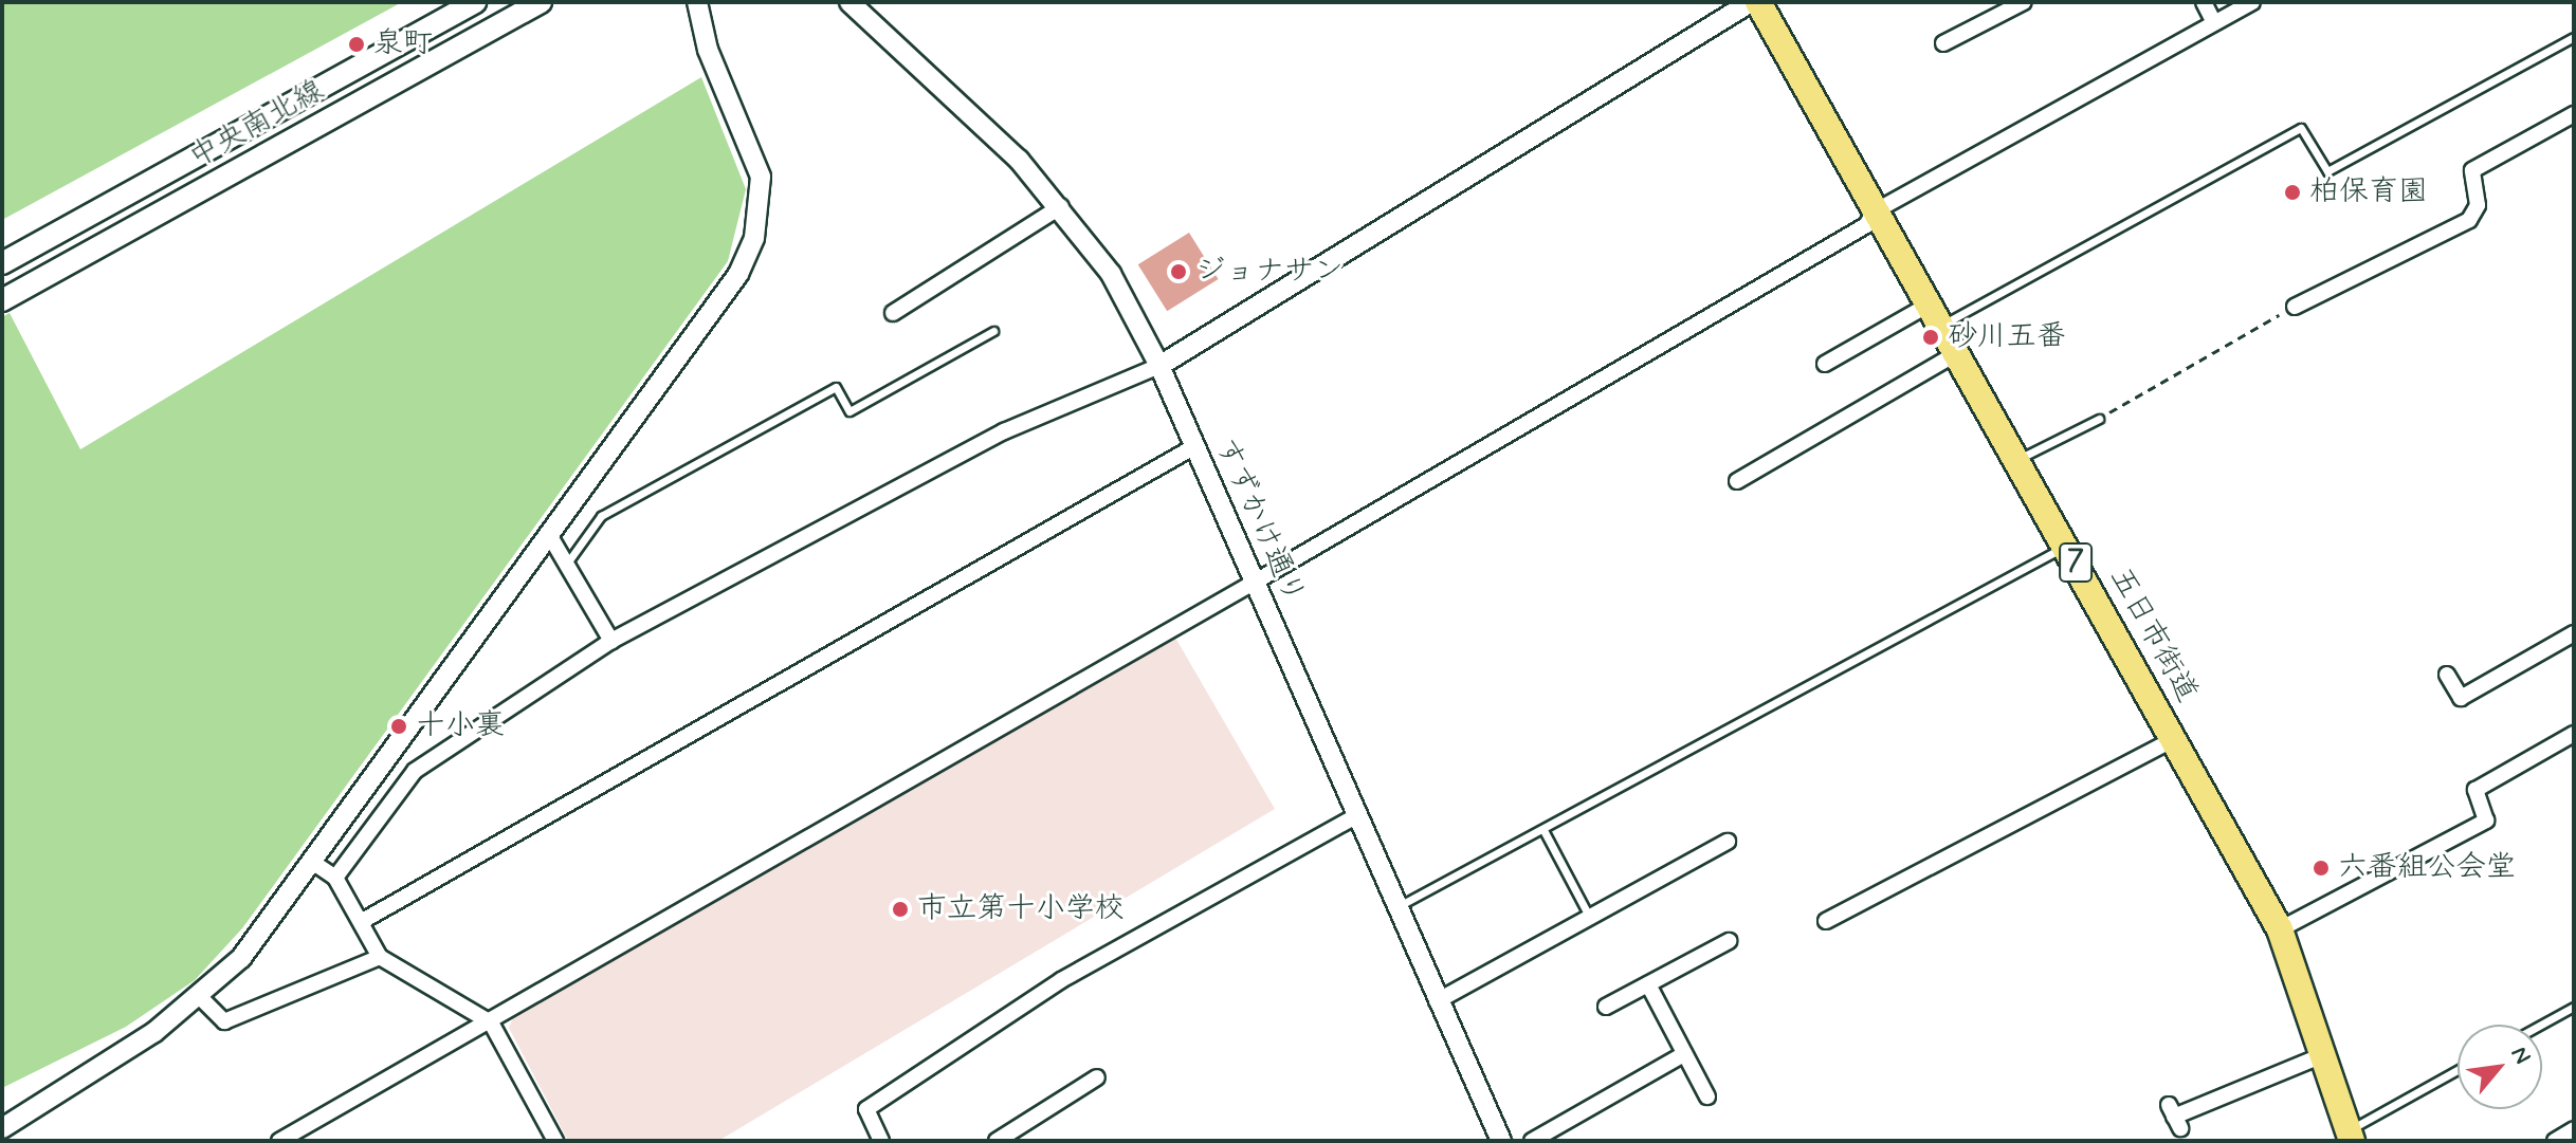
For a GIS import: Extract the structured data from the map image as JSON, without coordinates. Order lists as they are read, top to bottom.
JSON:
{
  "streets": {
    "main road": ["中央南北線", "7", "五日市街道"],
    "street": ["すずかけ通り"]
  },
  "places": [
    "泉町",
    "柏保育園",
    "ジョナサン",
    "砂川五番",
    "十小裏",
    "六番組公会堂",
    "市立第十小学校"
  ],
  "north": "top right"
}
